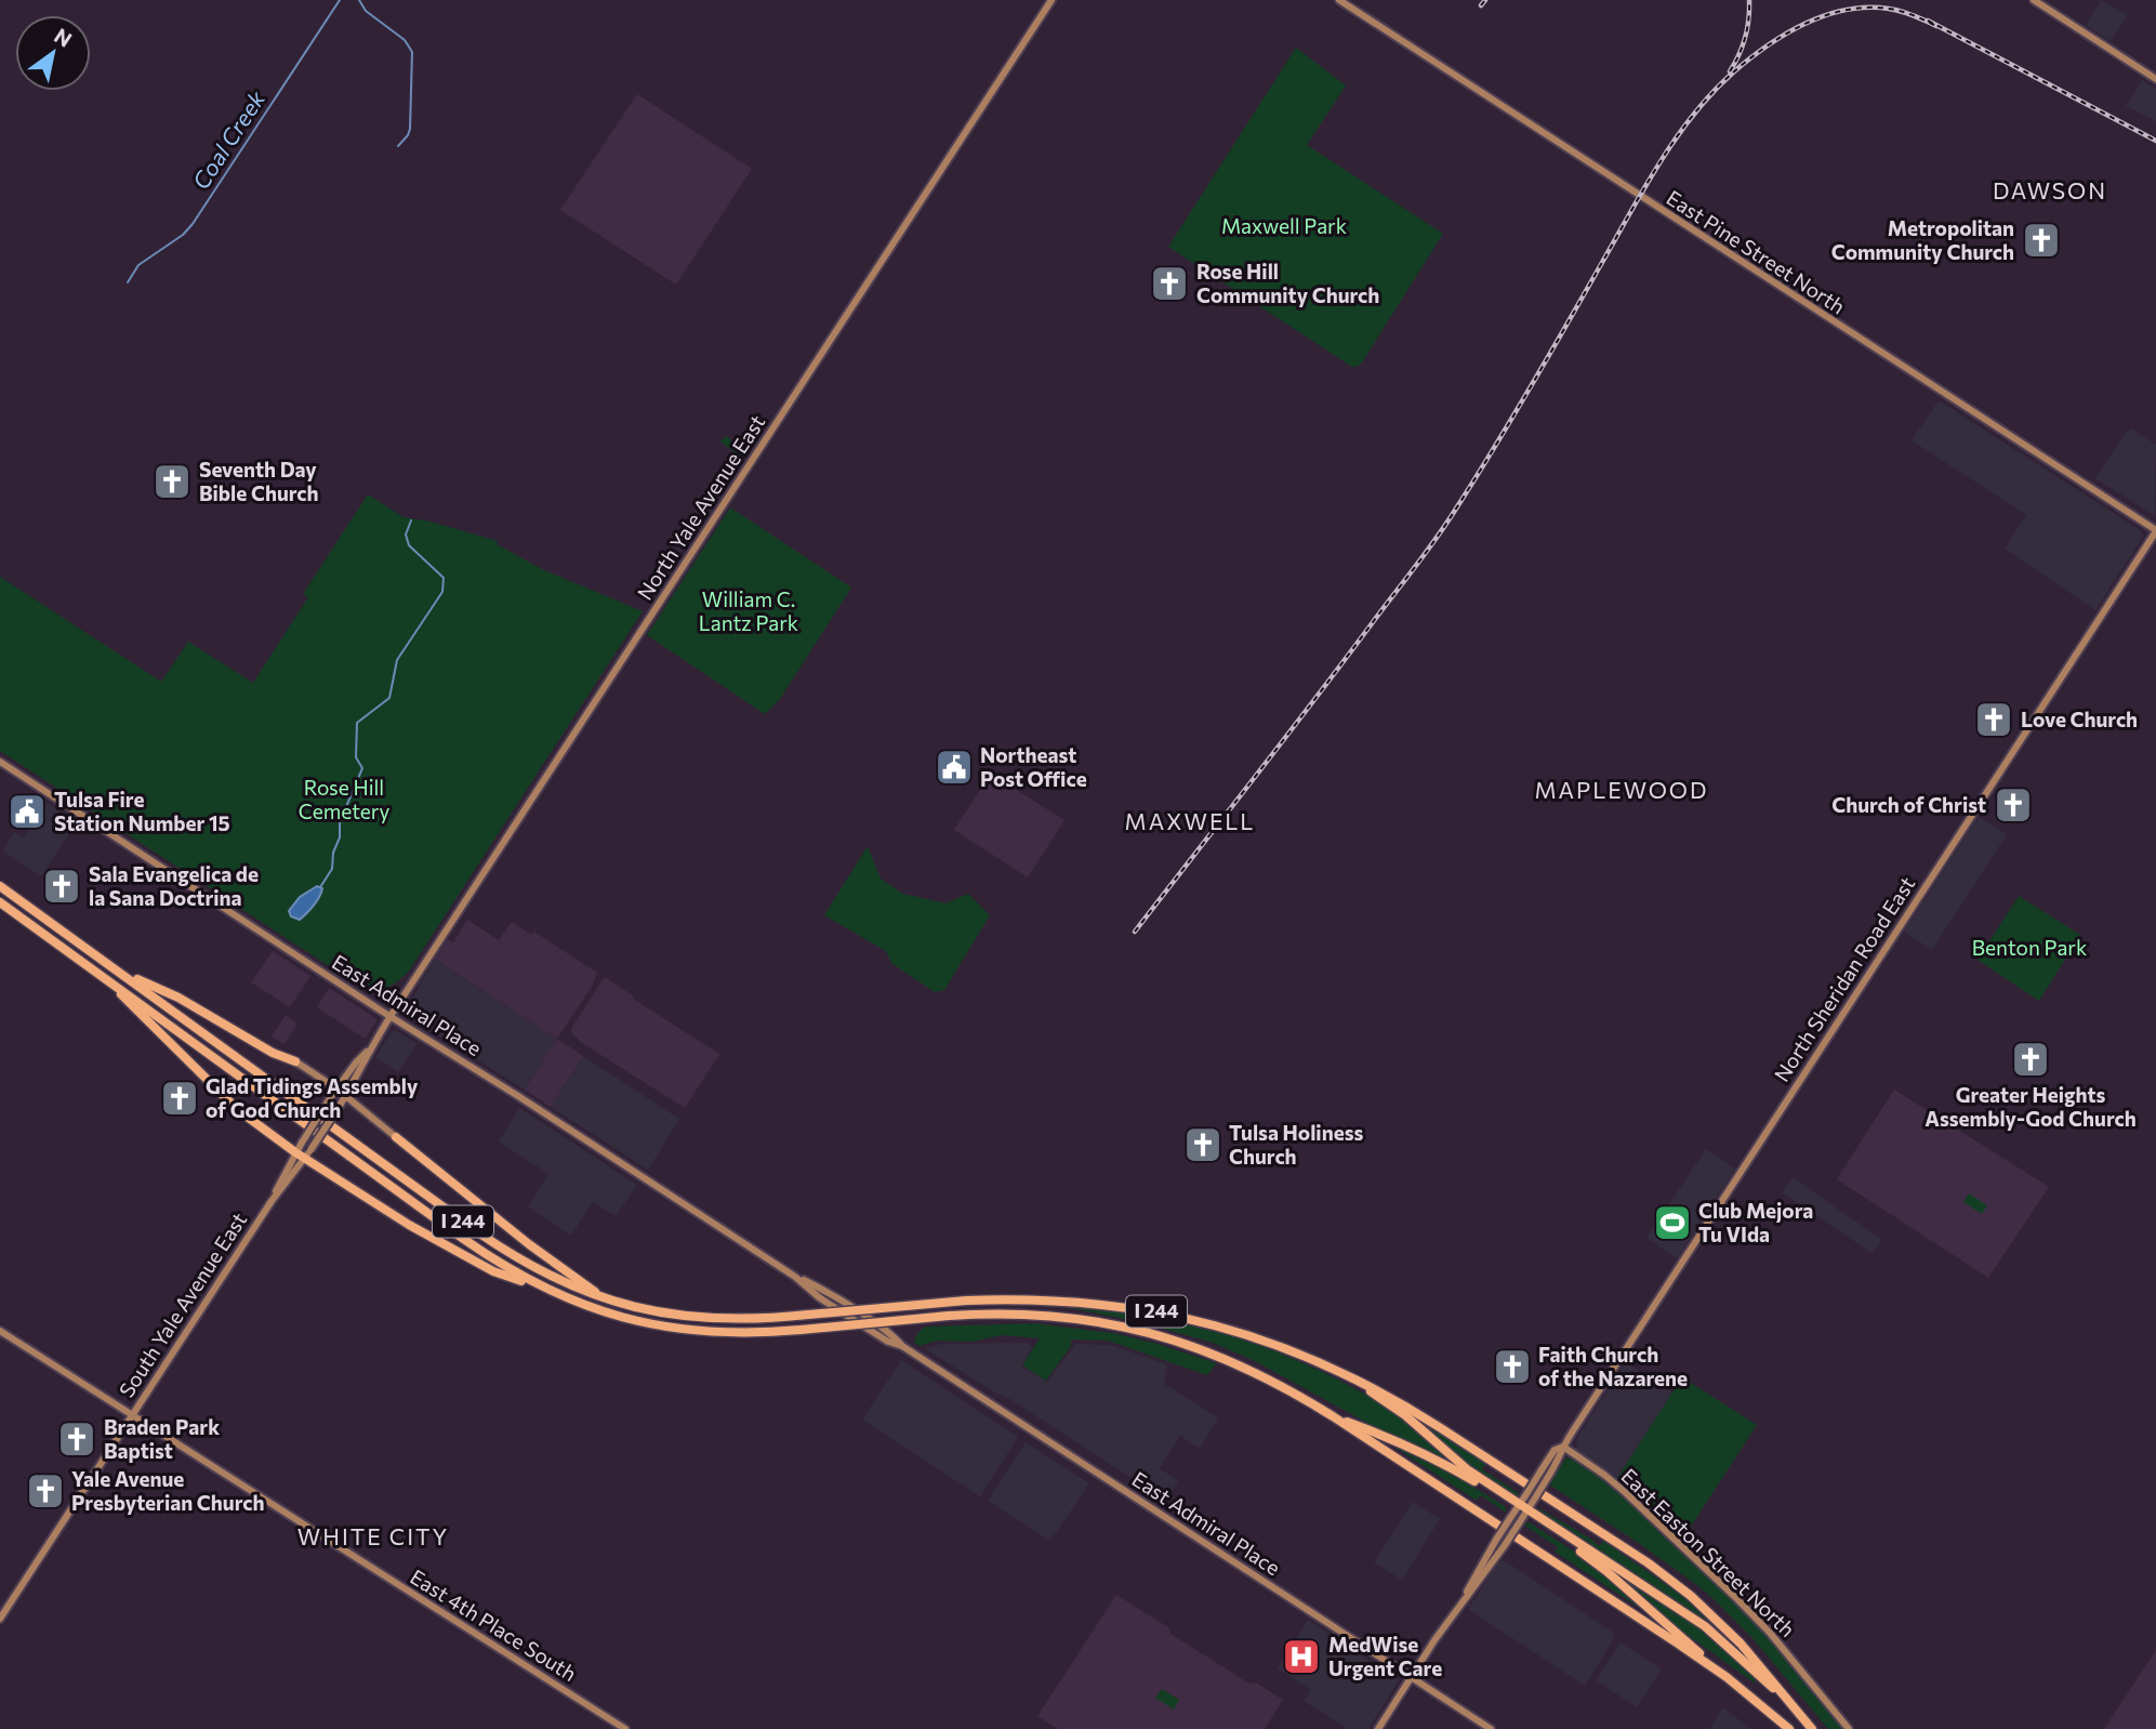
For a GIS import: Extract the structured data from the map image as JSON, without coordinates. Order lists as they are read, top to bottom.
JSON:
{
  "streets": {
    "highway": ["I 244"],
    "main road": [
      "East Pine Street North",
      "North Yale Avenue East",
      "North Sheridan Road East",
      "East Admiral Place",
      "South Yale Avenue East",
      "East Easton Street North",
      "East 4th Place South"
    ]
  },
  "crossings": [
    ["East Pine Street North", "North Sheridan Road East"],
    ["North Yale Avenue East", "East Admiral Place"],
    ["North Yale Avenue East", "South Yale Avenue East"],
    ["North Sheridan Road East", "East Admiral Place"],
    ["North Sheridan Road East", "East Easton Street North"],
    ["South Yale Avenue East", "East 4th Place South"]
  ],
  "districts": [
    "DAWSON",
    "MAPLEWOOD",
    "MAXWELL",
    "WHITE CITY"
  ],
  "water": ["Coal Creek"],
  "parks": [
    "Maxwell Park",
    "William C. Lantz Park",
    "Rose Hill Cemetery",
    "Benton Park"
  ],
  "places": {
    "church": [
      "Metropolitan Community Church",
      "Rose Hill Community Church",
      "Seventh Day Bible Church",
      "Love Church",
      "Church of Christ",
      "Sala Evangelica de la Sana Doctrina",
      "Greater Heights Assembly-God Church",
      "Glad Tidings Assembly of God Church",
      "Tulsa Holiness Church",
      "Faith Church of the Nazarene",
      "Braden Park Baptist",
      "Yale Avenue Presbyterian Church"
    ],
    "public building": ["Northeast Post Office", "Tulsa Fire Station Number 15"],
    "sports": ["Club Mejora Tu VIda"],
    "hospital": ["MedWise Urgent Care"]
  },
  "north": "top right"
}
